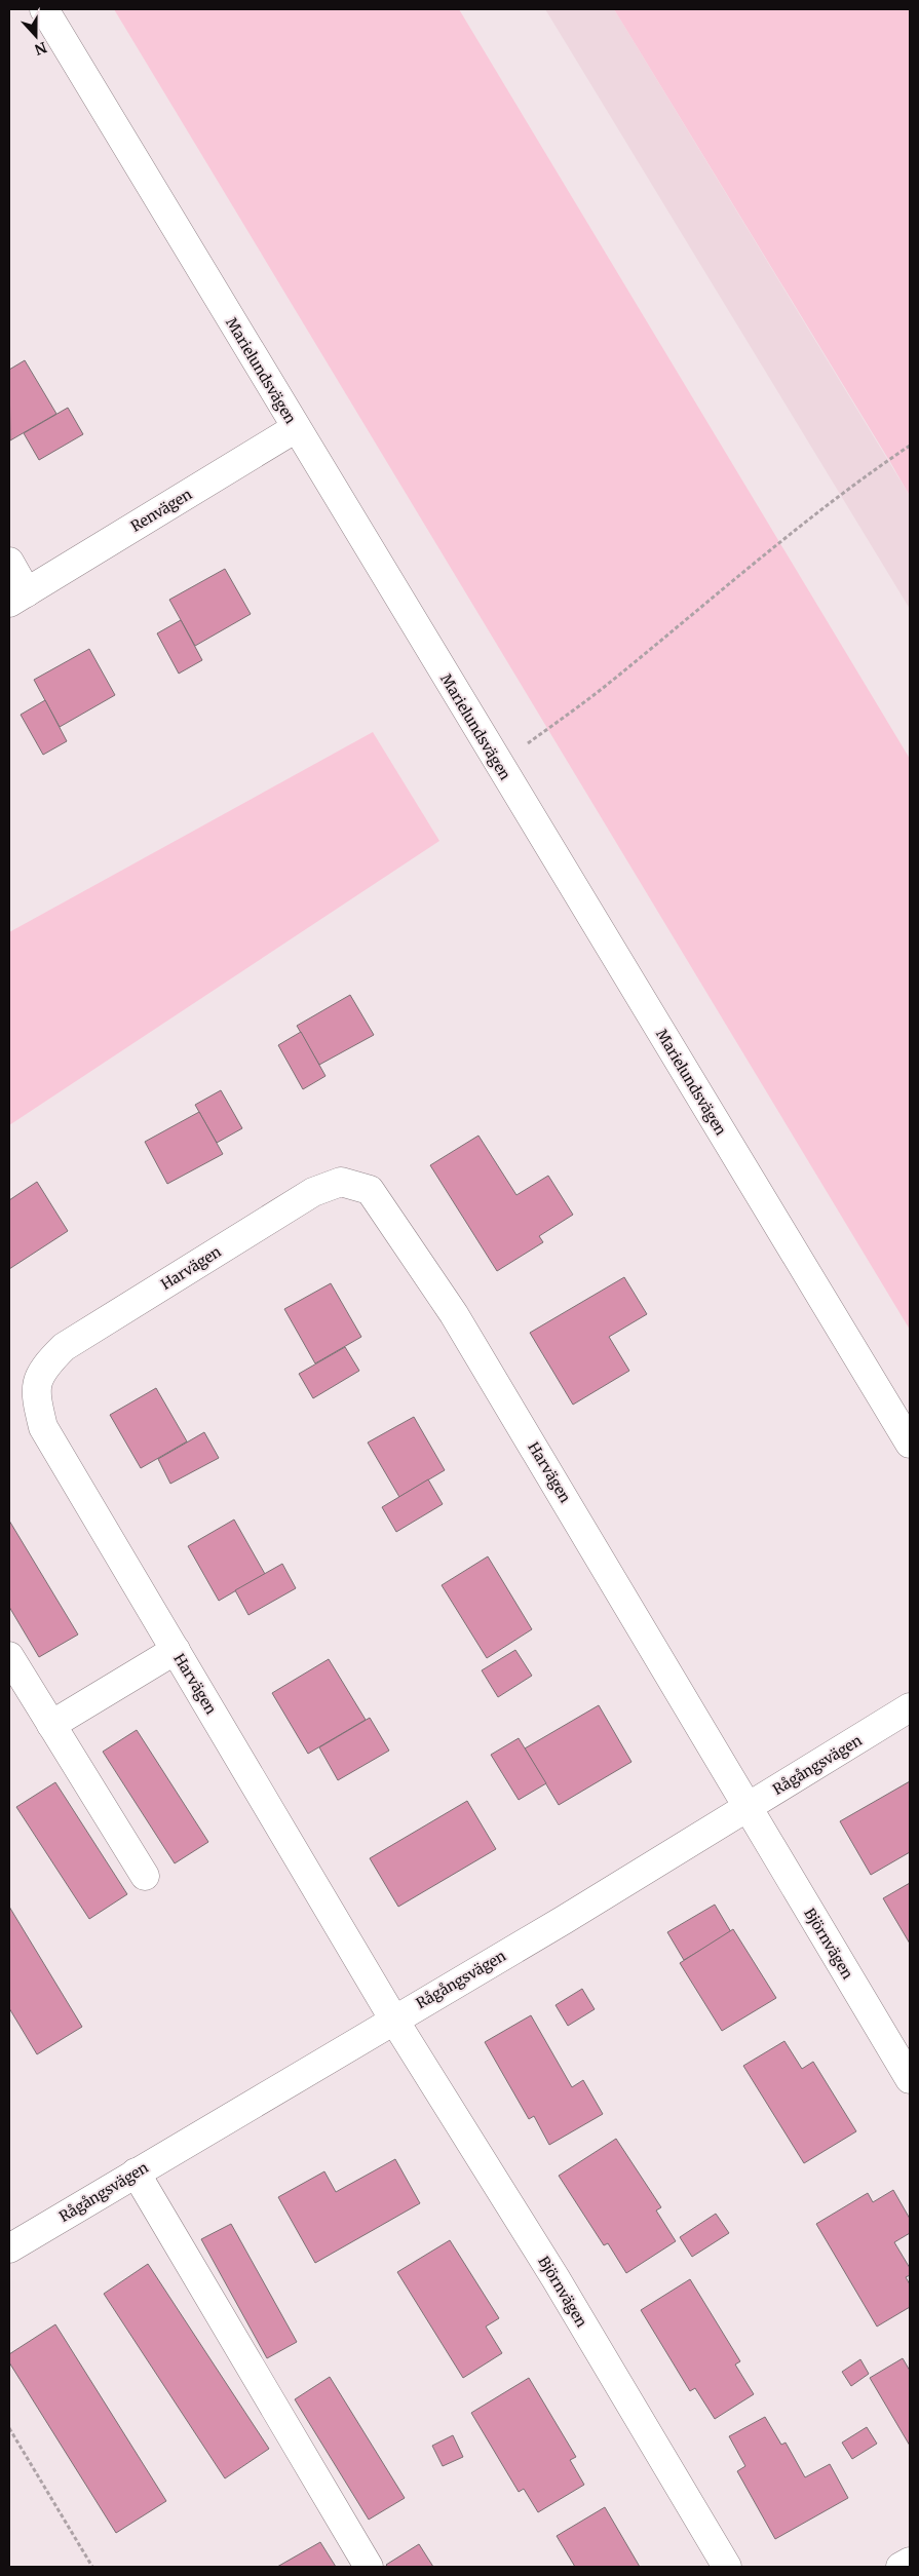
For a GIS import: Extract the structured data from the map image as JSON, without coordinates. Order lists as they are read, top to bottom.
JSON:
{
  "streets": {
    "street": [
      "Marielundsvägen",
      "Renvägen",
      "Harvägen",
      "Rågångsvägen",
      "Björnvägen"
    ]
  },
  "crossings": [
    ["Marielundsvägen", "Renvägen"],
    ["Harvägen", "Rågångsvägen"],
    ["Harvägen", "Björnvägen"],
    ["Rågångsvägen", "Björnvägen"]
  ],
  "north": "bottom"
}
